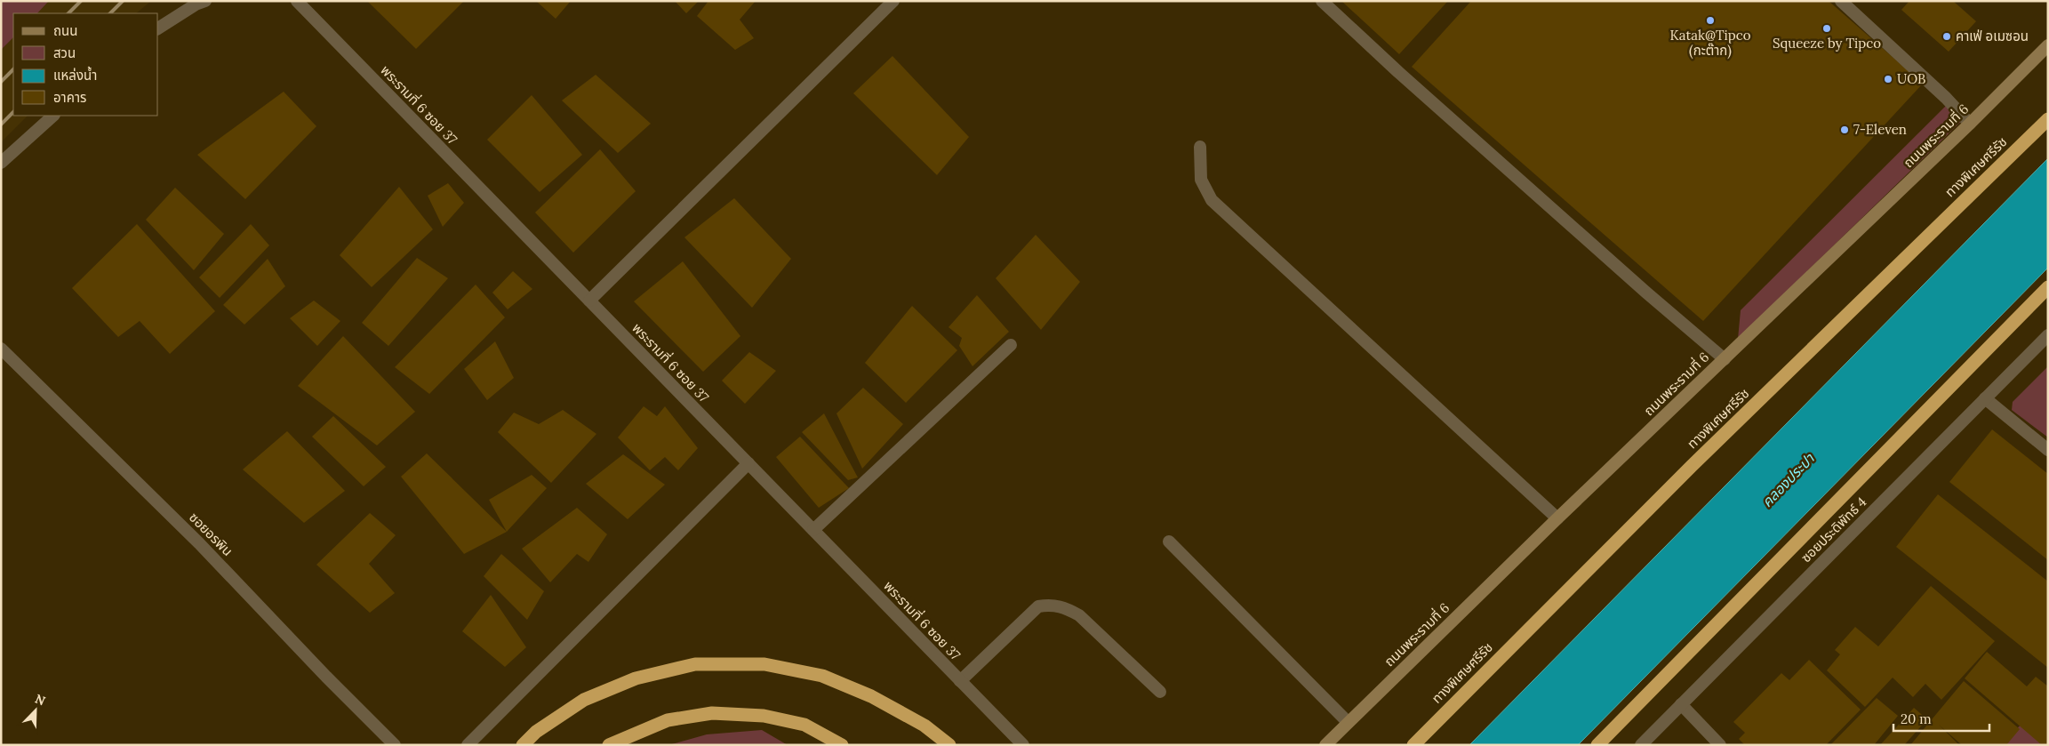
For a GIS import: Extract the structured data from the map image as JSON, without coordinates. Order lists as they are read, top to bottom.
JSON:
{
  "streets": {
    "highway": ["ทางพิเศษศรีรัช"],
    "main road": ["ถนนพระรามที่ 6"],
    "street": ["พระรามที่ 6 ซอย 37", "ซอยประดิพัทธ์ 4", "ซอยอรพิน"]
  },
  "water": ["คลองประปา"],
  "places": [
    "Katak@Tipco (กะต๊าก)",
    "Squeeze by Tipco",
    "คาเฟ่ อเมซอน",
    "UOB",
    "7-Eleven"
  ],
  "legend": [
    "ถนน",
    "สวน",
    "แหล่งน้ำ",
    "อาคาร"
  ],
  "scale_bar": "20 m",
  "north": "top right"
}
